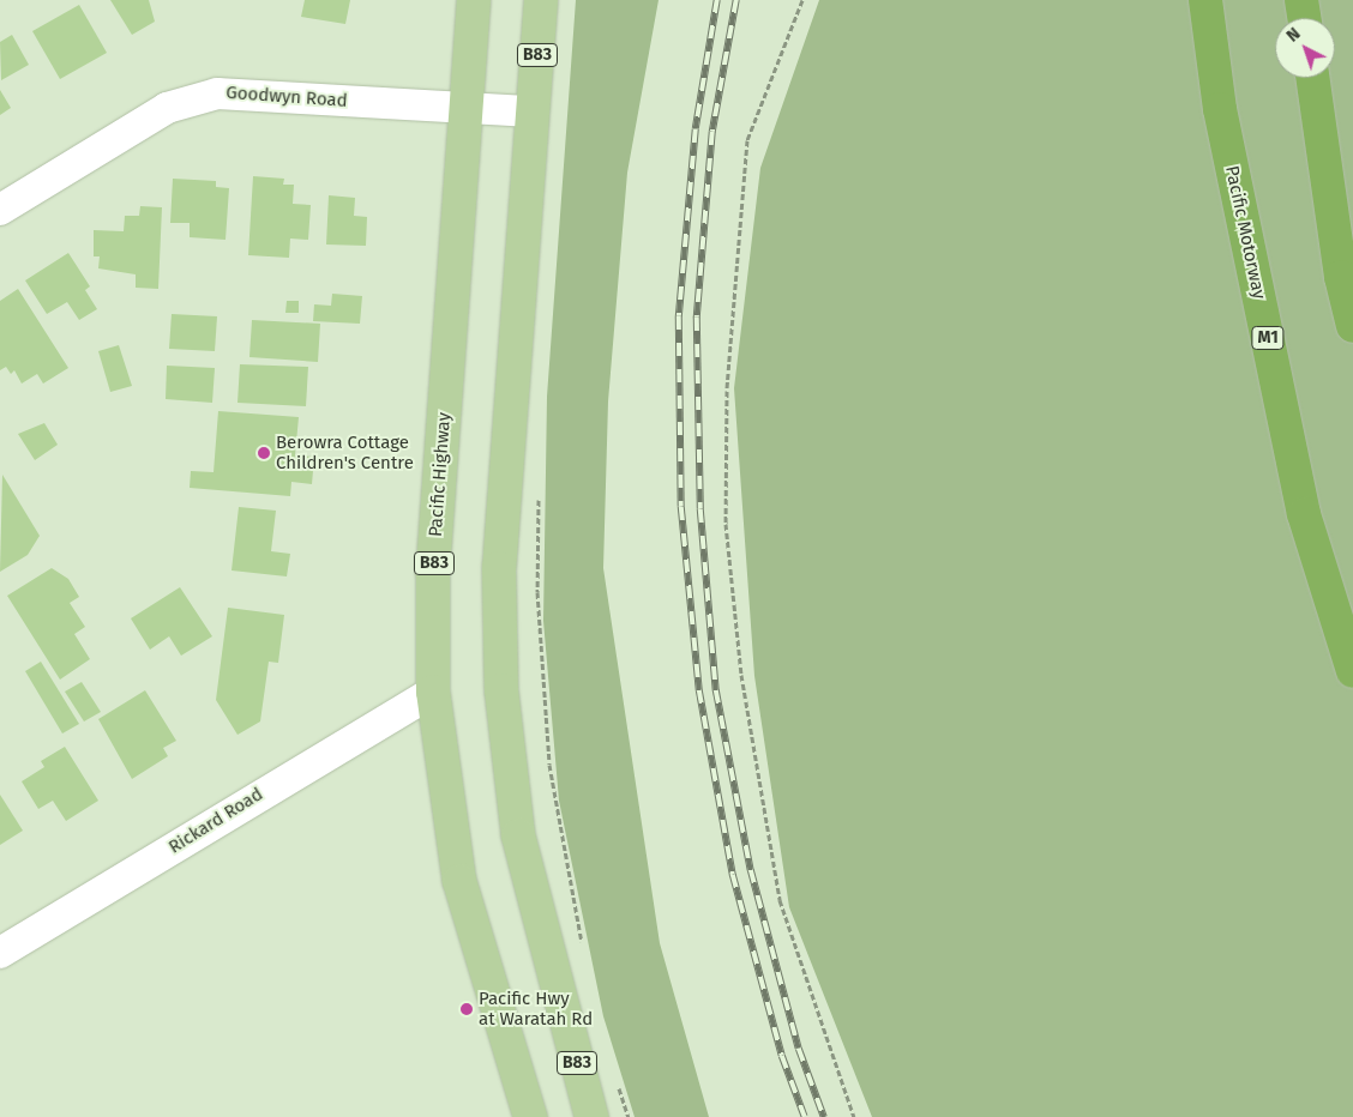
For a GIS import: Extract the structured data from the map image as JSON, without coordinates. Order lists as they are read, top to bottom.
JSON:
{
  "streets": {
    "highway": ["Pacific Motorway", "M1"],
    "main road": ["B83", "Pacific Highway"],
    "street": ["Goodwyn Road", "Rickard Road"]
  },
  "crossings": [
    ["B83", "Goodwyn Road"],
    ["Goodwyn Road", "Pacific Highway"],
    ["Pacific Highway", "Rickard Road"]
  ],
  "places": ["Berowra Cottage Children's Centre", "Pacific Hwy at Waratah Rd"],
  "north": "top left"
}
